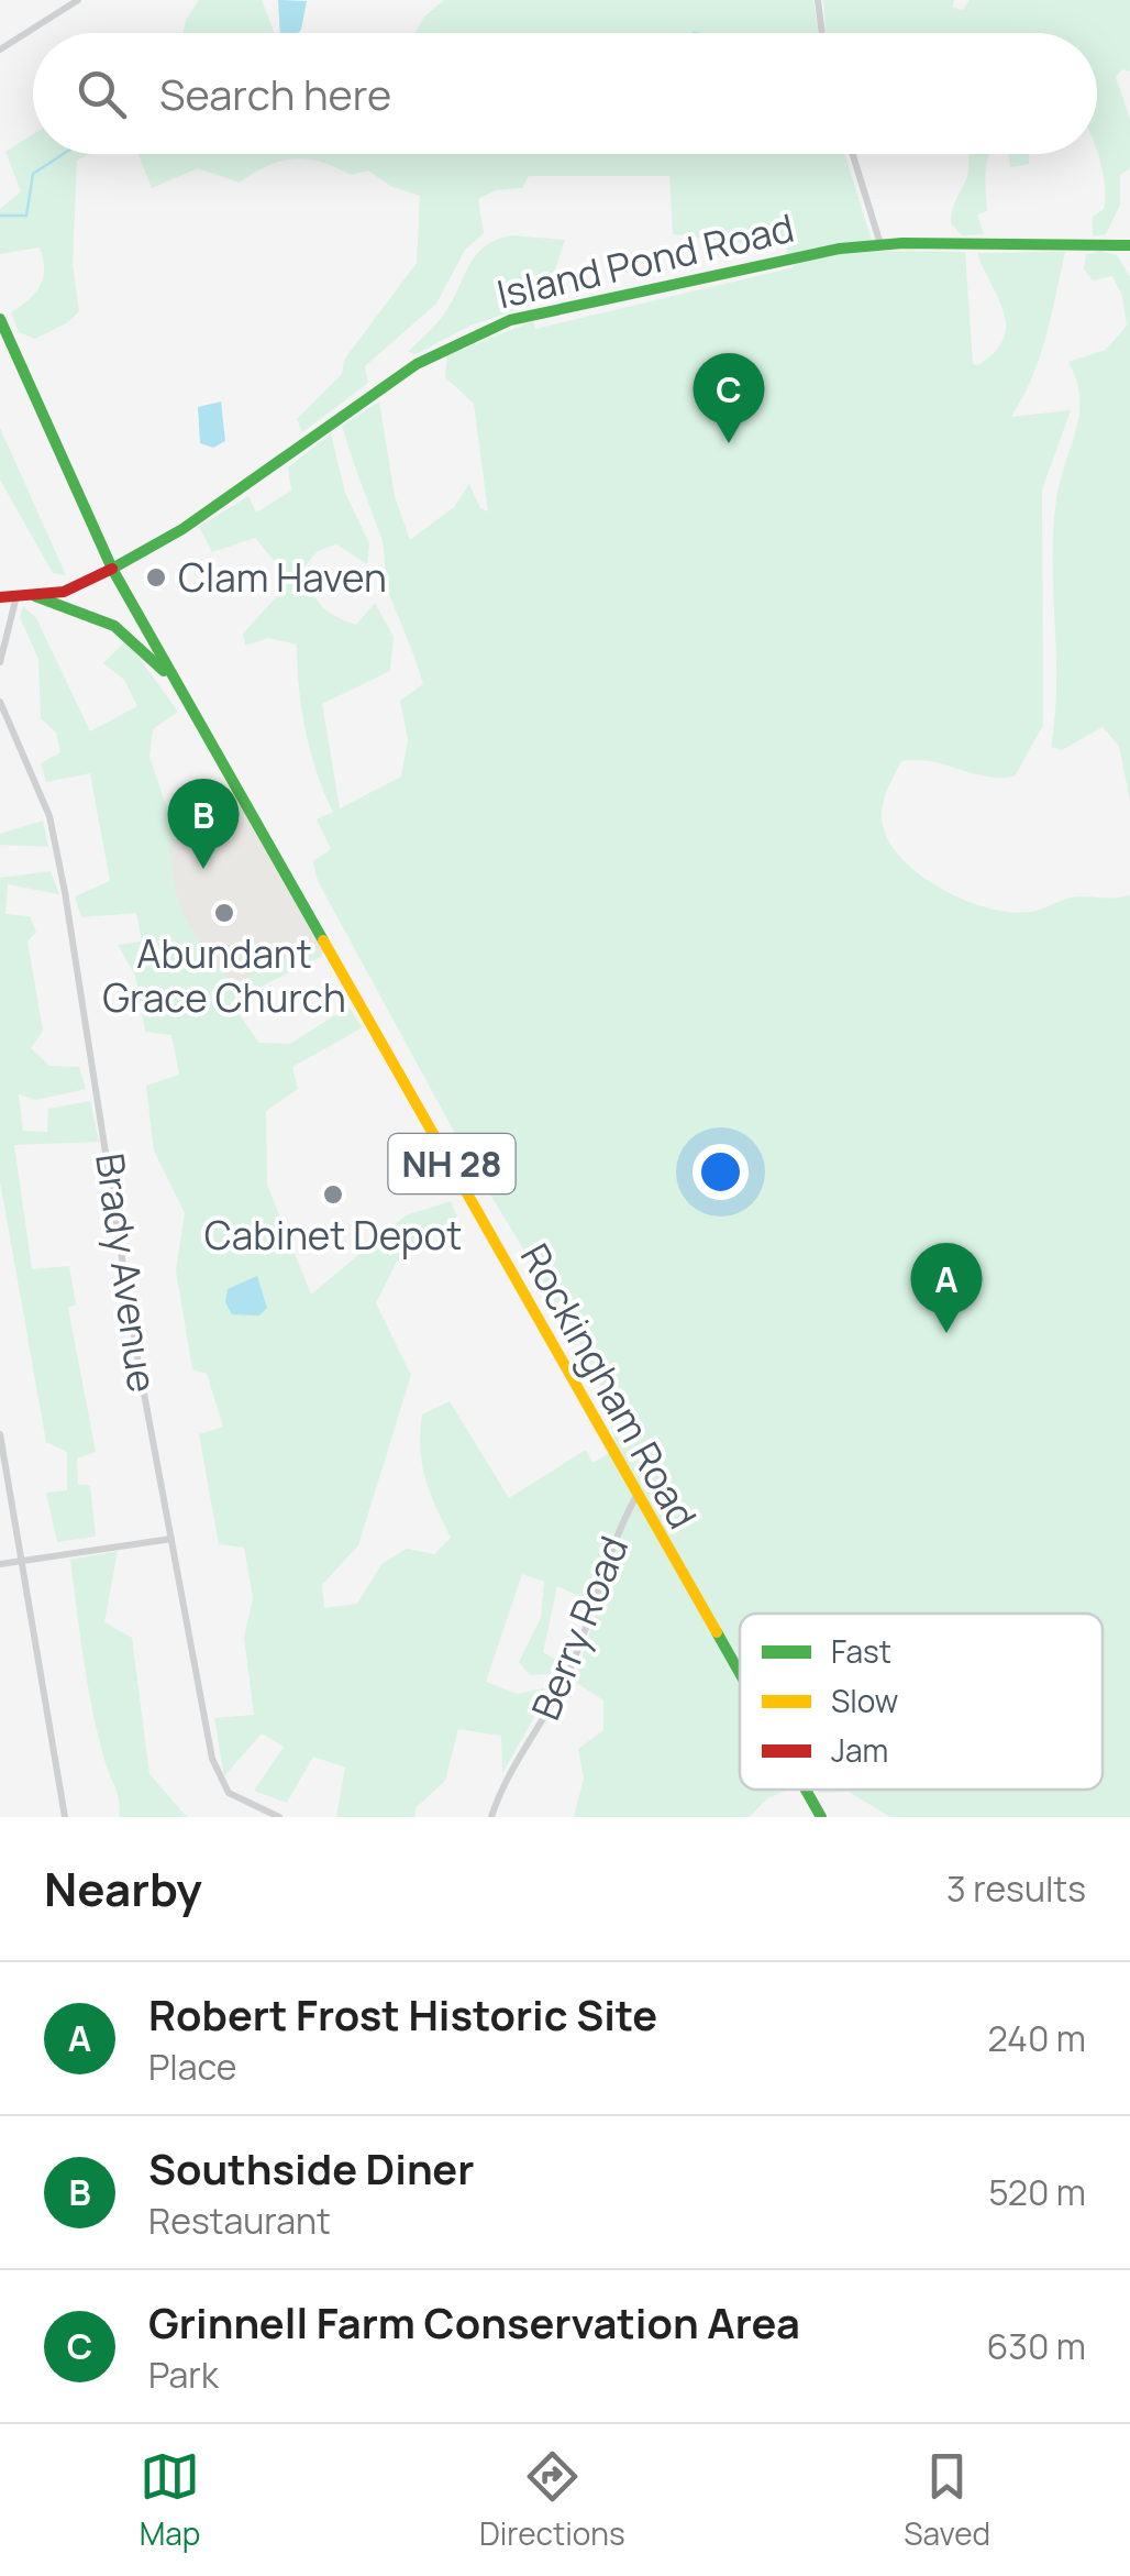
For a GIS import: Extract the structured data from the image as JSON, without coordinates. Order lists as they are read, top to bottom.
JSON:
{
  "streets": {
    "main road": ["Island Pond Road", "NH 28", "Rockingham Road"],
    "street": ["Brady Avenue", "Berry Road"]
  },
  "crossings": [
    ["Island Pond Road", "NH 28"],
    ["Island Pond Road", "Rockingham Road"],
    ["NH 28", "Rockingham Road"],
    ["Rockingham Road", "Berry Road"]
  ],
  "places": ["Clam Haven", "Abundant Grace Church", "Cabinet Depot"],
  "legend": ["Fast", "Slow", "Jam"],
  "page": {
    "search": "Search here",
    "pins": ["C", "B", "A"],
    "heading": ["Nearby", "3 results"],
    "list": [
      {
        "mark": "A",
        "name": "Robert Frost Historic Site",
        "note": "Place",
        "value": "240 m"
      },
      {
        "mark": "B",
        "name": "Southside Diner",
        "note": "Restaurant",
        "value": "520 m"
      },
      {
        "mark": "C",
        "name": "Grinnell Farm Conservation Area",
        "note": "Park",
        "value": "630 m"
      }
    ],
    "nav": ["Map", "Directions", "Saved"]
  }
}
